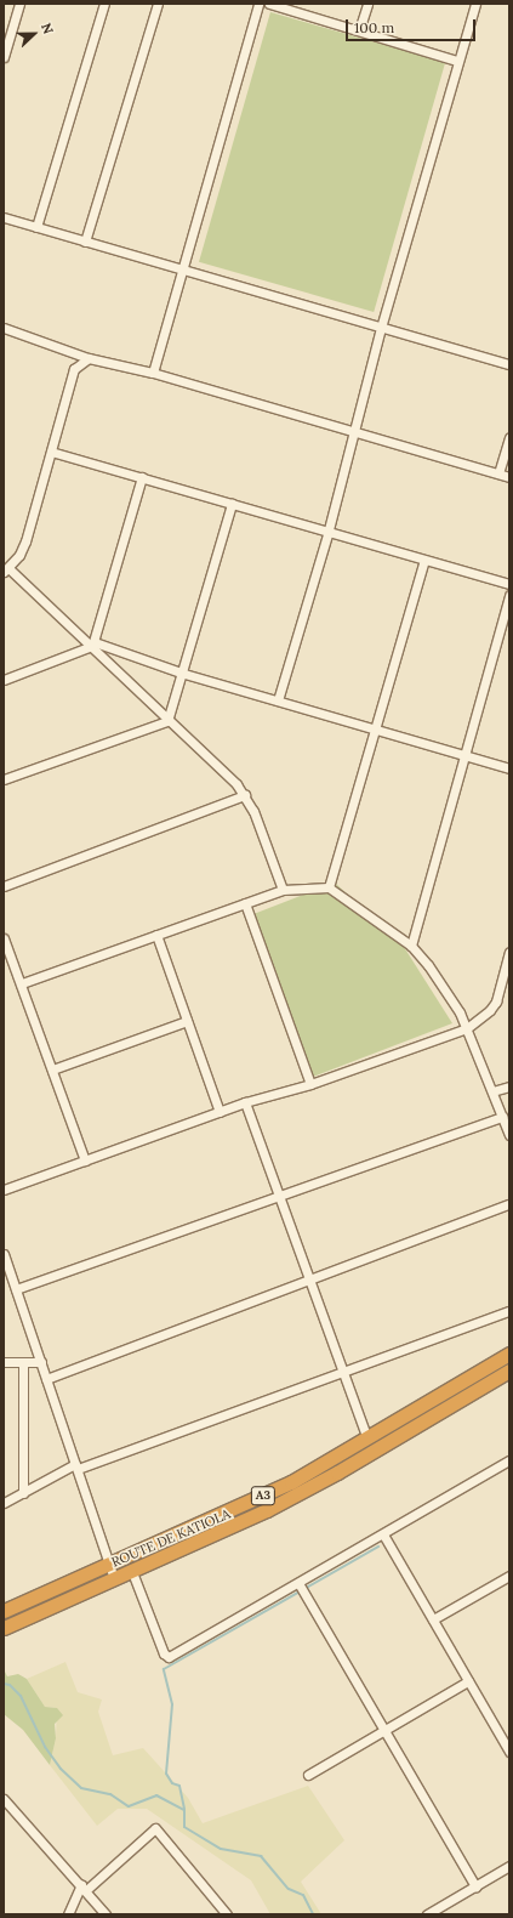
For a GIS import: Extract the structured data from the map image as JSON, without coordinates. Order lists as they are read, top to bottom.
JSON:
{
  "streets": {
    "highway": ["A3", "ROUTE DE KATIOLA"]
  },
  "scale_bar": "100 m",
  "north": "right"
}
